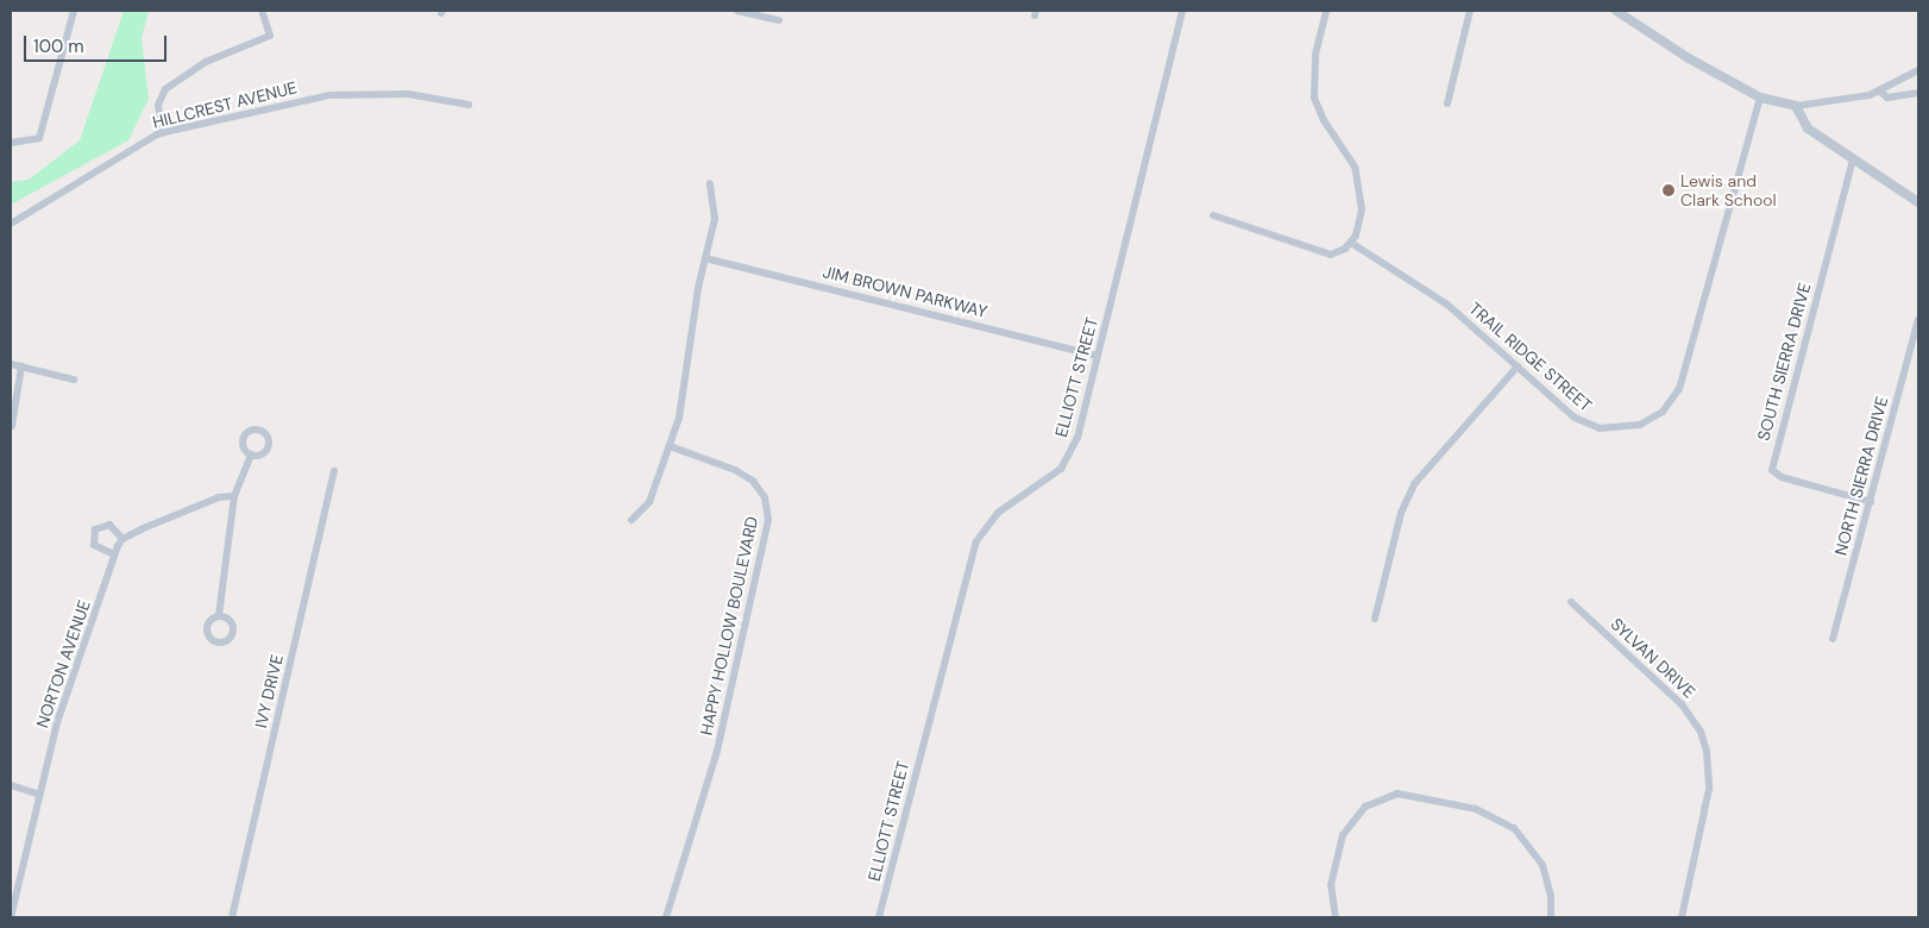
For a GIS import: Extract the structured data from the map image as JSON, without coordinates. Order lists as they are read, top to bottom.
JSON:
{
  "streets": {
    "street": [
      "HILLCREST AVENUE",
      "JIM BROWN PARKWAY",
      "TRAIL RIDGE STREET",
      "SOUTH SIERRA DRIVE",
      "ELLIOTT STREET",
      "NORTH SIERRA DRIVE",
      "HAPPY HOLLOW BOULEVARD",
      "SYLVAN DRIVE",
      "NORTON AVENUE",
      "IVY DRIVE"
    ]
  },
  "crossings": [
    ["JIM BROWN PARKWAY", "ELLIOTT STREET"],
    ["SOUTH SIERRA DRIVE", "NORTH SIERRA DRIVE"]
  ],
  "places": ["Lewis and Clark School"],
  "scale_bar": "100 m"
}
